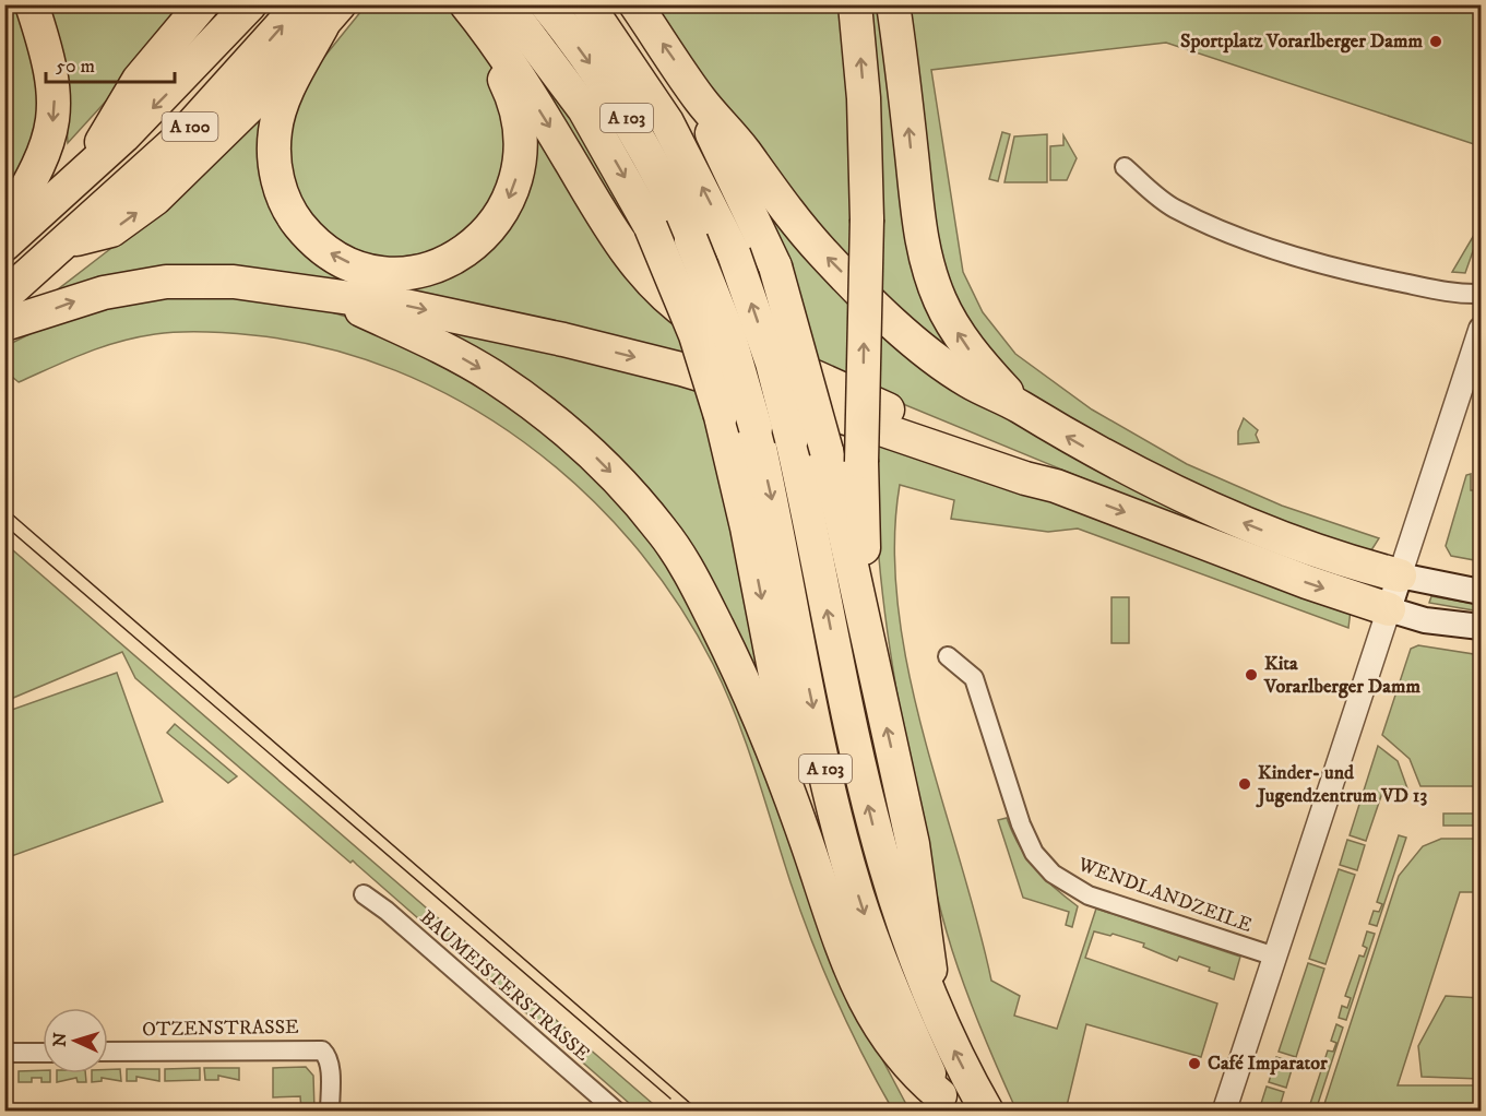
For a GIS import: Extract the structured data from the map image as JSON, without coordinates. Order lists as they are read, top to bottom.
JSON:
{
  "streets": {
    "highway": ["A 103", "A 100"],
    "street": ["WENDLANDZEILE", "BAUMEISTERSTRASSE", "OTZENSTRASSE"]
  },
  "places": [
    "Sportplatz Vorarlberger Damm",
    "Kita Vorarlberger Damm",
    "Kinder- und Jugendzentrum VD 13",
    "Café Imparator"
  ],
  "scale_bar": "50 m",
  "north": "left"
}
